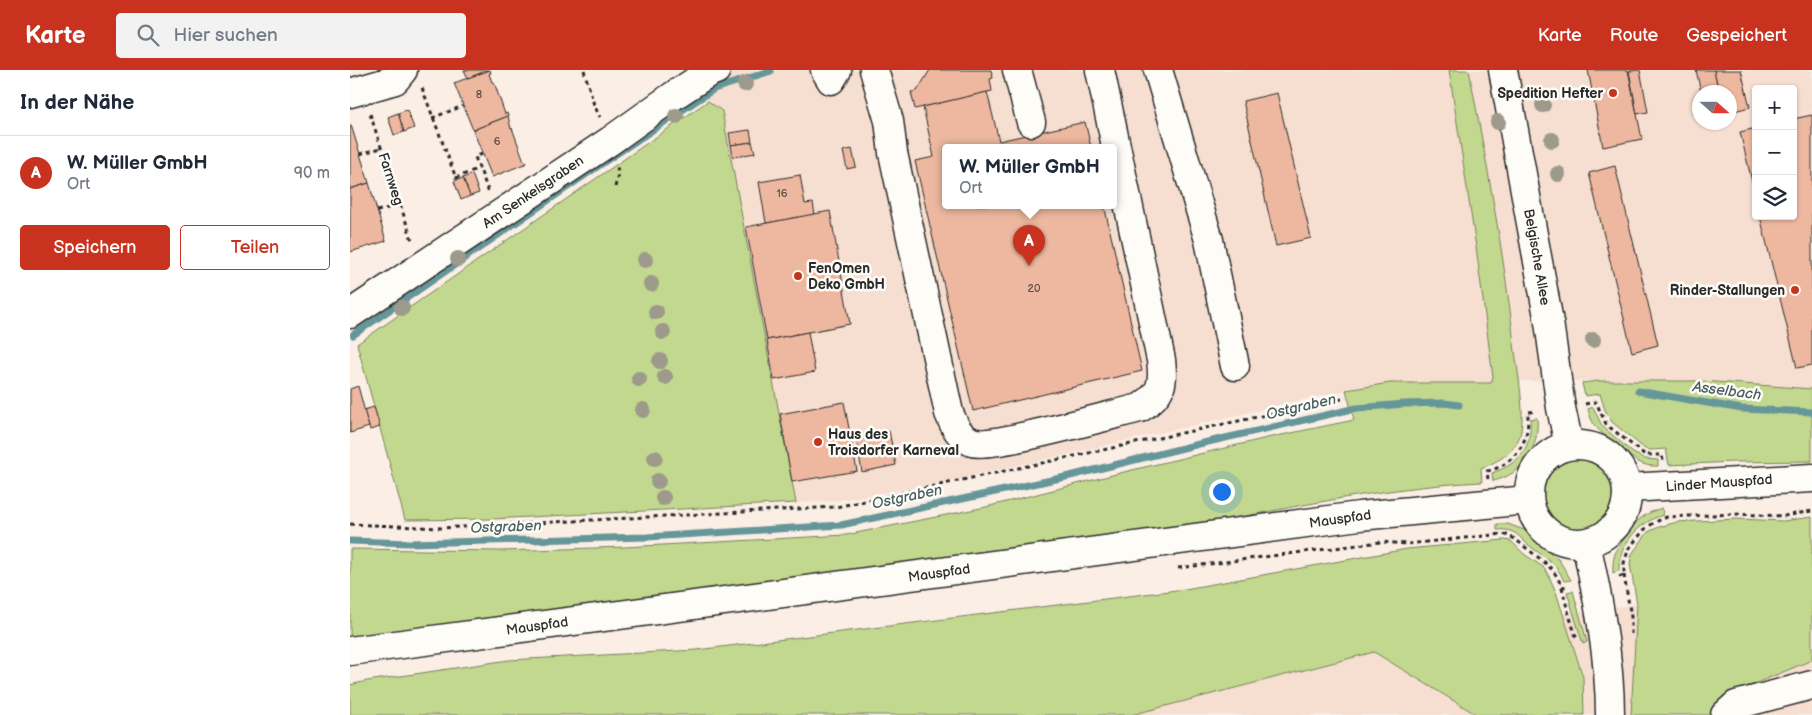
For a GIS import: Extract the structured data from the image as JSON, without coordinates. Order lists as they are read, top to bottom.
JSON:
{
  "streets": {
    "street": [
      "Am Senkelsgraben",
      "Belgische Allee",
      "Linder Mauspfad",
      "Mauspfad"
    ],
    "path": ["Farnweg"]
  },
  "crossings": [
    ["Farnweg", "Am Senkelsgraben"],
    ["Belgische Allee", "Linder Mauspfad"],
    ["Belgische Allee", "Mauspfad"],
    ["Linder Mauspfad", "Mauspfad"]
  ],
  "water": ["Asselbach", "Ostgraben"],
  "places": [
    "Spedition Hefter",
    "FenOmen Deko GmbH",
    "Rinder-Stallungen",
    "Haus des Troisdorfer Karneval"
  ],
  "house_numbers": [
    "8",
    "6",
    "16",
    "20"
  ],
  "north": "right",
  "page": {
    "header": "Karte",
    "search": "Hier suchen",
    "nav": ["Karte", "Route", "Gespeichert"],
    "heading": "In der Nähe",
    "map_buttons": ["+", "−"],
    "list": [
      {
        "mark": "A",
        "name": "W. Müller GmbH",
        "note": "Ort",
        "value": "90 m"
      }
    ],
    "popup": ["W. Müller GmbH", "Ort"],
    "buttons": ["Speichern", "Teilen"],
    "pins": "A"
  }
}
